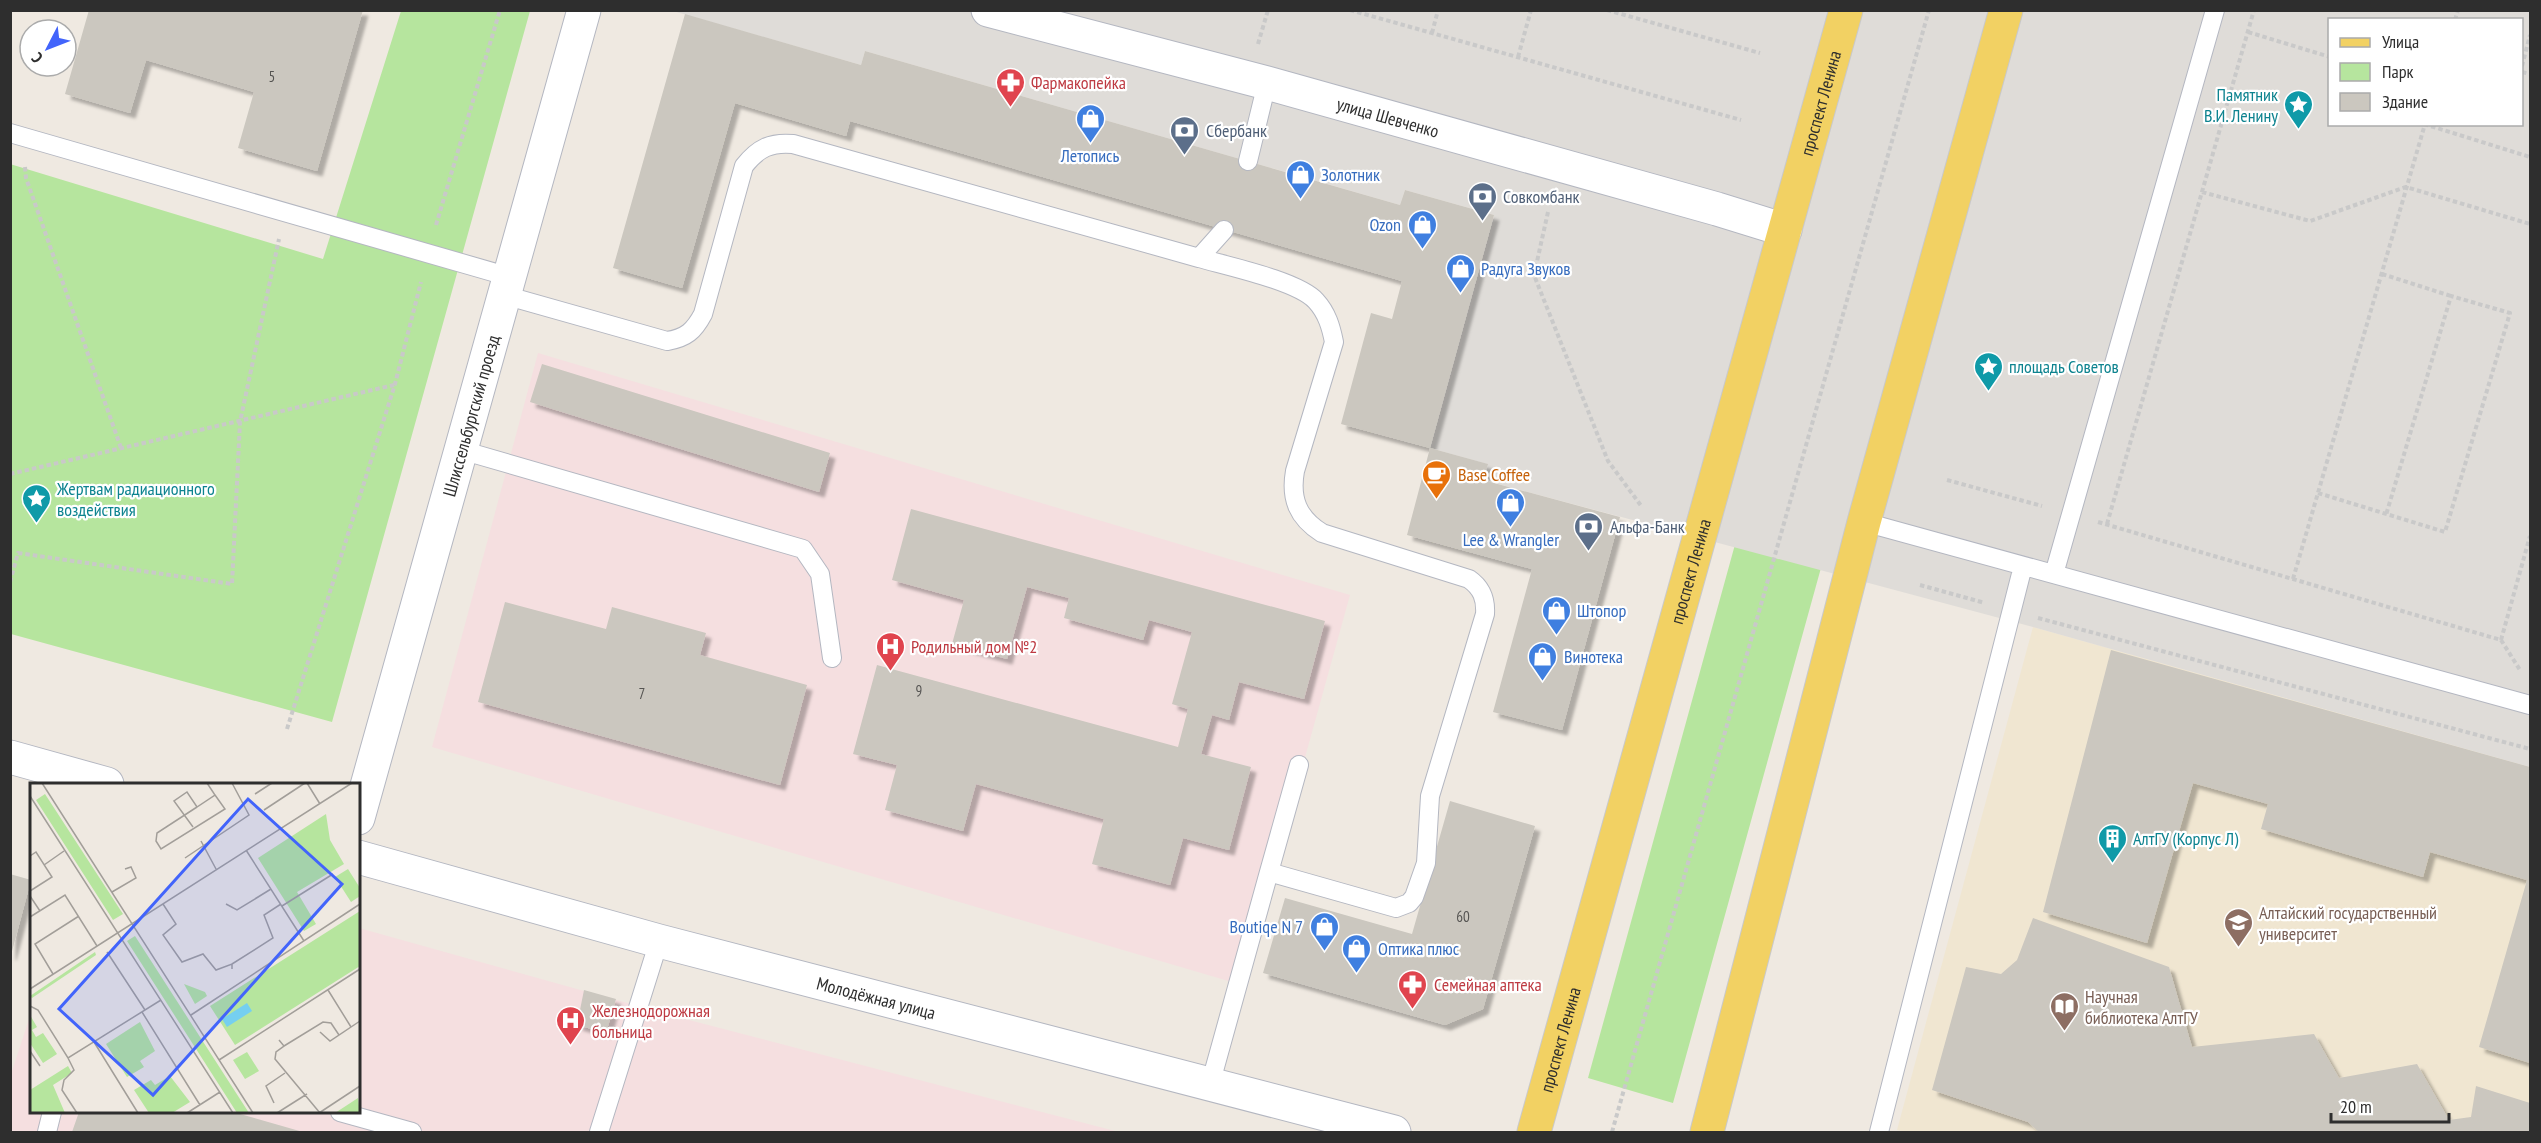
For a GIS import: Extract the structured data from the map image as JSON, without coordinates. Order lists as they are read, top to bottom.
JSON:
{
  "streets": {
    "main road": ["проспект Ленина"],
    "street": ["улица Шевченко", "Шлиссельбургский проезд", "Молодёжная улица"]
  },
  "crossings": [
    ["проспект Ленина", "улица Шевченко"]
  ],
  "places": {
    "pharmacy": ["Фармакопейка", "Семейная аптека"],
    "place": ["Памятник В.И. Ленину", "площадь Советов", "Жертвам радиационного воздействия"],
    "shop": [
      "Летопись",
      "Золотник",
      "Ozon",
      "Радуга Звуков",
      "Lee & Wrangler",
      "Штопор",
      "Винотека",
      "Boutiqe N 7",
      "Оптика плюс"
    ],
    "bank": ["Сбербанк", "Совкомбанк", "Альфа-Банк"],
    "cafe": ["Base Coffee"],
    "hospital": ["Родильный дом №2", "Железнодорожная больница"],
    "building": ["АлтГУ (Корпус Л)"],
    "school or university": ["Алтайский государственный университет"],
    "library": ["Научная библиотека АлтГУ"]
  },
  "house_numbers": [
    "5",
    "9",
    "7",
    "60"
  ],
  "legend": ["Улица", "Парк", "Здание"],
  "scale_bar": "20 m",
  "north": "bottom left"
}
